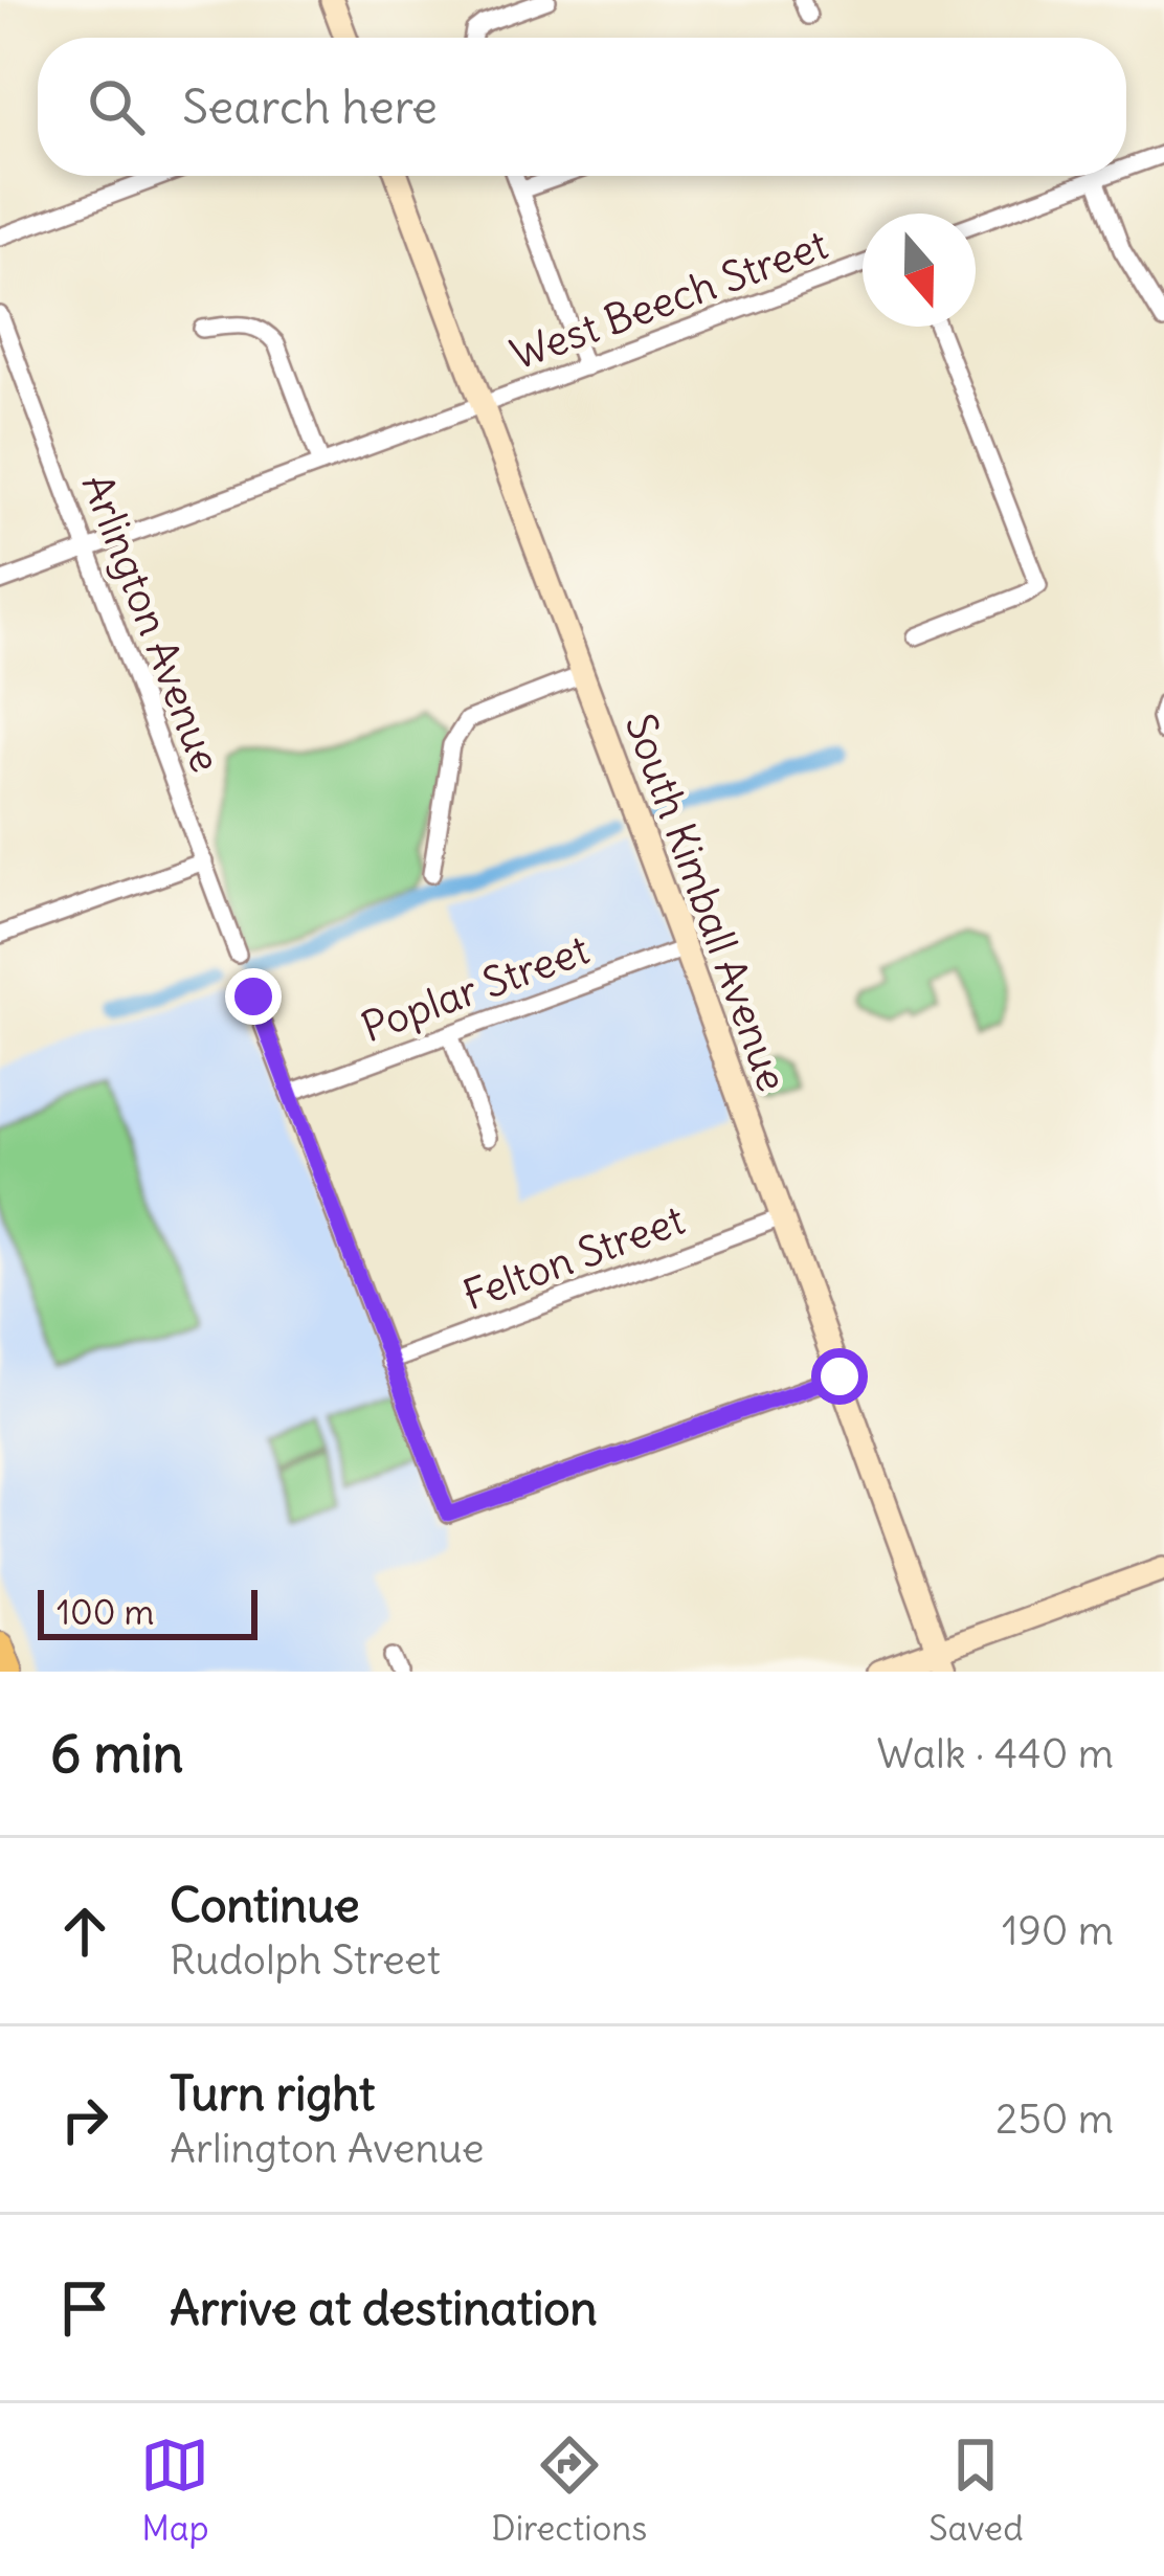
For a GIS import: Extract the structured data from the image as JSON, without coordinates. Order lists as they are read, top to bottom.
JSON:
{
  "streets": {
    "street": [
      "West Beech Street",
      "Arlington Avenue",
      "South Kimball Avenue",
      "Poplar Street",
      "Felton Street"
    ]
  },
  "crossings": [
    ["West Beech Street", "Arlington Avenue"],
    ["West Beech Street", "South Kimball Avenue"],
    ["South Kimball Avenue", "Poplar Street"],
    ["South Kimball Avenue", "Felton Street"]
  ],
  "scale_bar": "100 m",
  "north": "bottom",
  "page": {
    "search": "Search here",
    "scale": "100 m",
    "heading": ["6 min", "Walk · 440 m"],
    "list": [
      ["Continue", "Rudolph Street", "190 m"],
      ["Turn right", "Arlington Avenue", "250 m"],
      "Arrive at destination"
    ],
    "nav": ["Map", "Directions", "Saved"]
  }
}
